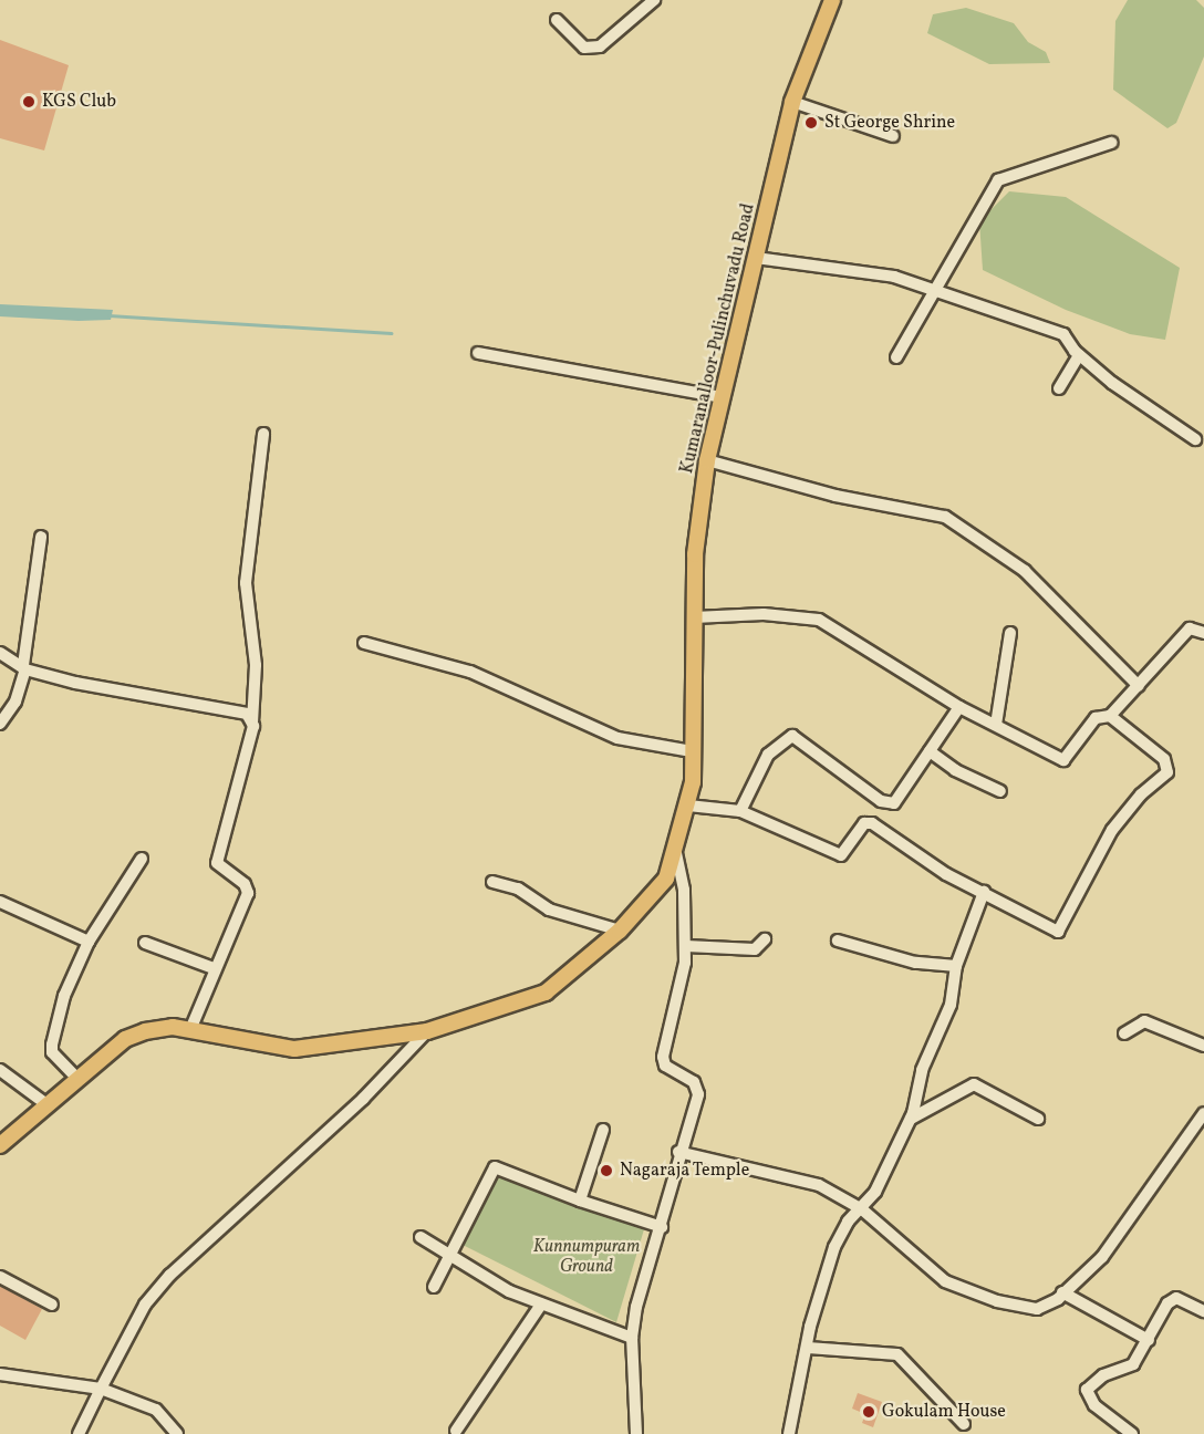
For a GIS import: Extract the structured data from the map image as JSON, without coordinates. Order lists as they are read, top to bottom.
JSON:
{
  "streets": {
    "main road": ["Kumaranalloor-Pulinchuvadu Road"]
  },
  "parks": ["Kunnumpuram Ground"],
  "places": [
    "KGS Club",
    "St George Shrine",
    "Nagaraja Temple",
    "Gokulam House"
  ]
}
